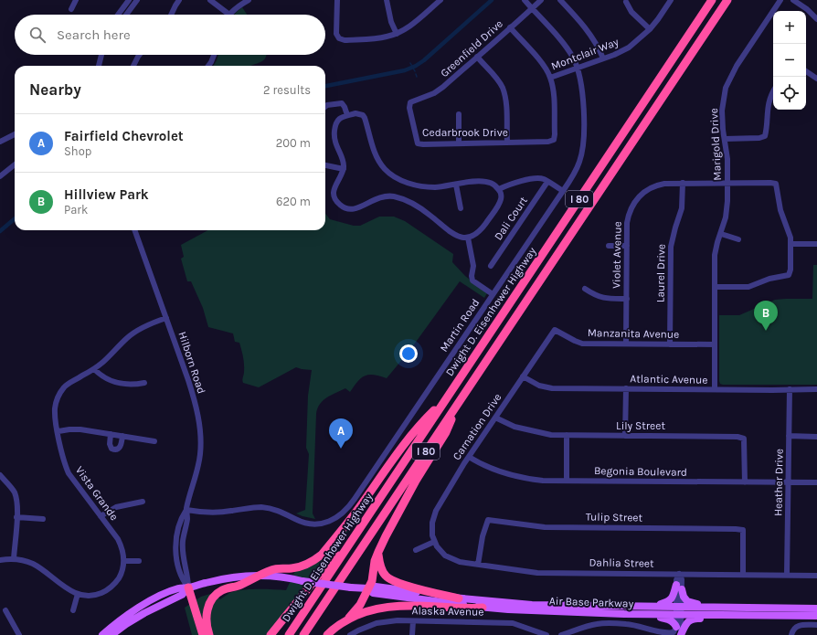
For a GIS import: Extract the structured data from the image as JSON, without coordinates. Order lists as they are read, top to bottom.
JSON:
{
  "streets": {
    "highway": ["I 80", "Dwight D. Eisenhower Highway"],
    "main road": ["Air Base Parkway"],
    "street": [
      "Greenfield Drive",
      "Montclair Way",
      "Cedarbrook Drive",
      "Marigold Drive",
      "Dali Court",
      "Violet Avenue",
      "Laurel Drive",
      "Martin Road",
      "Manzanita Avenue",
      "Hilborn Road",
      "Atlantic Avenue",
      "Lily Street",
      "Carnation Drive",
      "Begonia Boulevard",
      "Heather Drive",
      "Vista Grande",
      "Tulip Street",
      "Dahlia Street",
      "Alaska Avenue"
    ]
  },
  "crossings": [
    ["Greenfield Drive", "Cedarbrook Drive"],
    ["Greenfield Drive", "Martin Road"],
    ["Montclair Way", "Cedarbrook Drive"],
    ["Montclair Way", "Martin Road"],
    ["Marigold Drive", "Violet Avenue"],
    ["Marigold Drive", "Manzanita Avenue"],
    ["Marigold Drive", "Atlantic Avenue"],
    ["Violet Avenue", "Laurel Drive"],
    ["Violet Avenue", "Manzanita Avenue"],
    ["Laurel Drive", "Manzanita Avenue"],
    ["Martin Road", "Hilborn Road"],
    ["Manzanita Avenue", "Carnation Drive"],
    ["Hilborn Road", "Vista Grande"],
    ["Hilborn Road", "Air Base Parkway"],
    ["Atlantic Avenue", "Carnation Drive"],
    ["Atlantic Avenue", "Heather Drive"],
    ["Lily Street", "Carnation Drive"],
    ["Lily Street", "Begonia Boulevard"],
    ["Carnation Drive", "Begonia Boulevard"],
    ["Carnation Drive", "Dahlia Street"],
    ["Begonia Boulevard", "Heather Drive"],
    ["Heather Drive", "Dahlia Street"],
    ["Tulip Street", "Dahlia Street"]
  ],
  "page": {
    "map_buttons": ["+", "−"],
    "search": "Search here",
    "heading": ["Nearby", "2 results"],
    "list": [
      {
        "mark": "A",
        "name": "Fairfield Chevrolet",
        "note": "Shop",
        "value": "200 m"
      },
      {
        "mark": "B",
        "name": "Hillview Park",
        "note": "Park",
        "value": "620 m"
      }
    ],
    "pins": ["B", "A"]
  }
}
